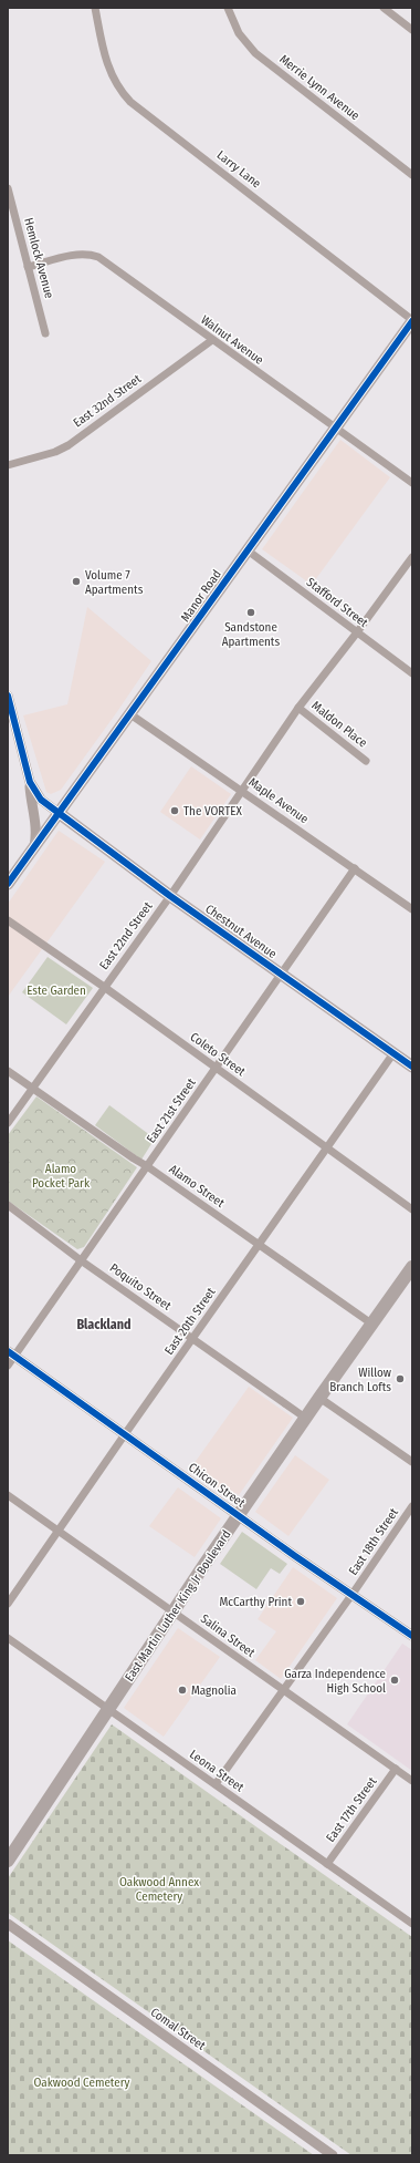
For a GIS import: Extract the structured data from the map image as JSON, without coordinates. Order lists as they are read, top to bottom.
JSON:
{
  "streets": {
    "main road": ["Manor Road", "Chestnut Avenue", "East Martin Luther King Jr Boulevard"],
    "street": [
      "Merrie Lynn Avenue",
      "Larry Lane",
      "Hemlock Avenue",
      "Walnut Avenue",
      "East 32nd Street",
      "Stafford Street",
      "Maldon Place",
      "Maple Avenue",
      "East 22nd Street",
      "Coleto Street",
      "East 21st Street",
      "Alamo Street",
      "Poquito Street",
      "East 20th Street",
      "Chicon Street",
      "East 18th Street",
      "Salina Street",
      "Leona Street",
      "East 17th Street",
      "Comal Street"
    ]
  },
  "crossings": [
    ["Larry Lane", "Manor Road"],
    ["Hemlock Avenue", "Walnut Avenue"],
    ["Walnut Avenue", "East 32nd Street"],
    ["Walnut Avenue", "Manor Road"],
    ["Manor Road", "Stafford Street"],
    ["Manor Road", "Maple Avenue"],
    ["Manor Road", "Chestnut Avenue"],
    ["Stafford Street", "East 22nd Street"],
    ["Maldon Place", "East 22nd Street"],
    ["Maple Avenue", "East 22nd Street"],
    ["Maple Avenue", "East 21st Street"],
    ["Chestnut Avenue", "East 22nd Street"],
    ["Chestnut Avenue", "East 21st Street"],
    ["Chestnut Avenue", "East 20th Street"],
    ["East 22nd Street", "Coleto Street"],
    ["East 22nd Street", "Alamo Street"],
    ["Coleto Street", "East 21st Street"],
    ["Coleto Street", "East 20th Street"],
    ["East 21st Street", "Alamo Street"],
    ["East 21st Street", "Poquito Street"],
    ["East 21st Street", "Chicon Street"],
    ["Alamo Street", "East 20th Street"],
    ["Alamo Street", "East Martin Luther King Jr Boulevard"],
    ["Poquito Street", "East 20th Street"],
    ["Poquito Street", "East Martin Luther King Jr Boulevard"],
    ["East 20th Street", "Chicon Street"],
    ["East 20th Street", "Salina Street"],
    ["Chicon Street", "East 18th Street"],
    ["Chicon Street", "East Martin Luther King Jr Boulevard"],
    ["East 18th Street", "Salina Street"],
    ["East 18th Street", "Leona Street"],
    ["East Martin Luther King Jr Boulevard", "Salina Street"],
    ["East Martin Luther King Jr Boulevard", "Leona Street"],
    ["Salina Street", "East 17th Street"],
    ["Leona Street", "East 17th Street"]
  ],
  "districts": ["Blackland"],
  "parks": [
    "Este Garden",
    "Alamo Pocket Park",
    "Oakwood Annex Cemetery",
    "Oakwood Cemetery"
  ],
  "places": [
    "Volume 7 Apartments",
    "Sandstone Apartments",
    "The VORTEX",
    "Willow Branch Lofts",
    "McCarthy Print",
    "Garza Independence High School",
    "Magnolia"
  ]
}
